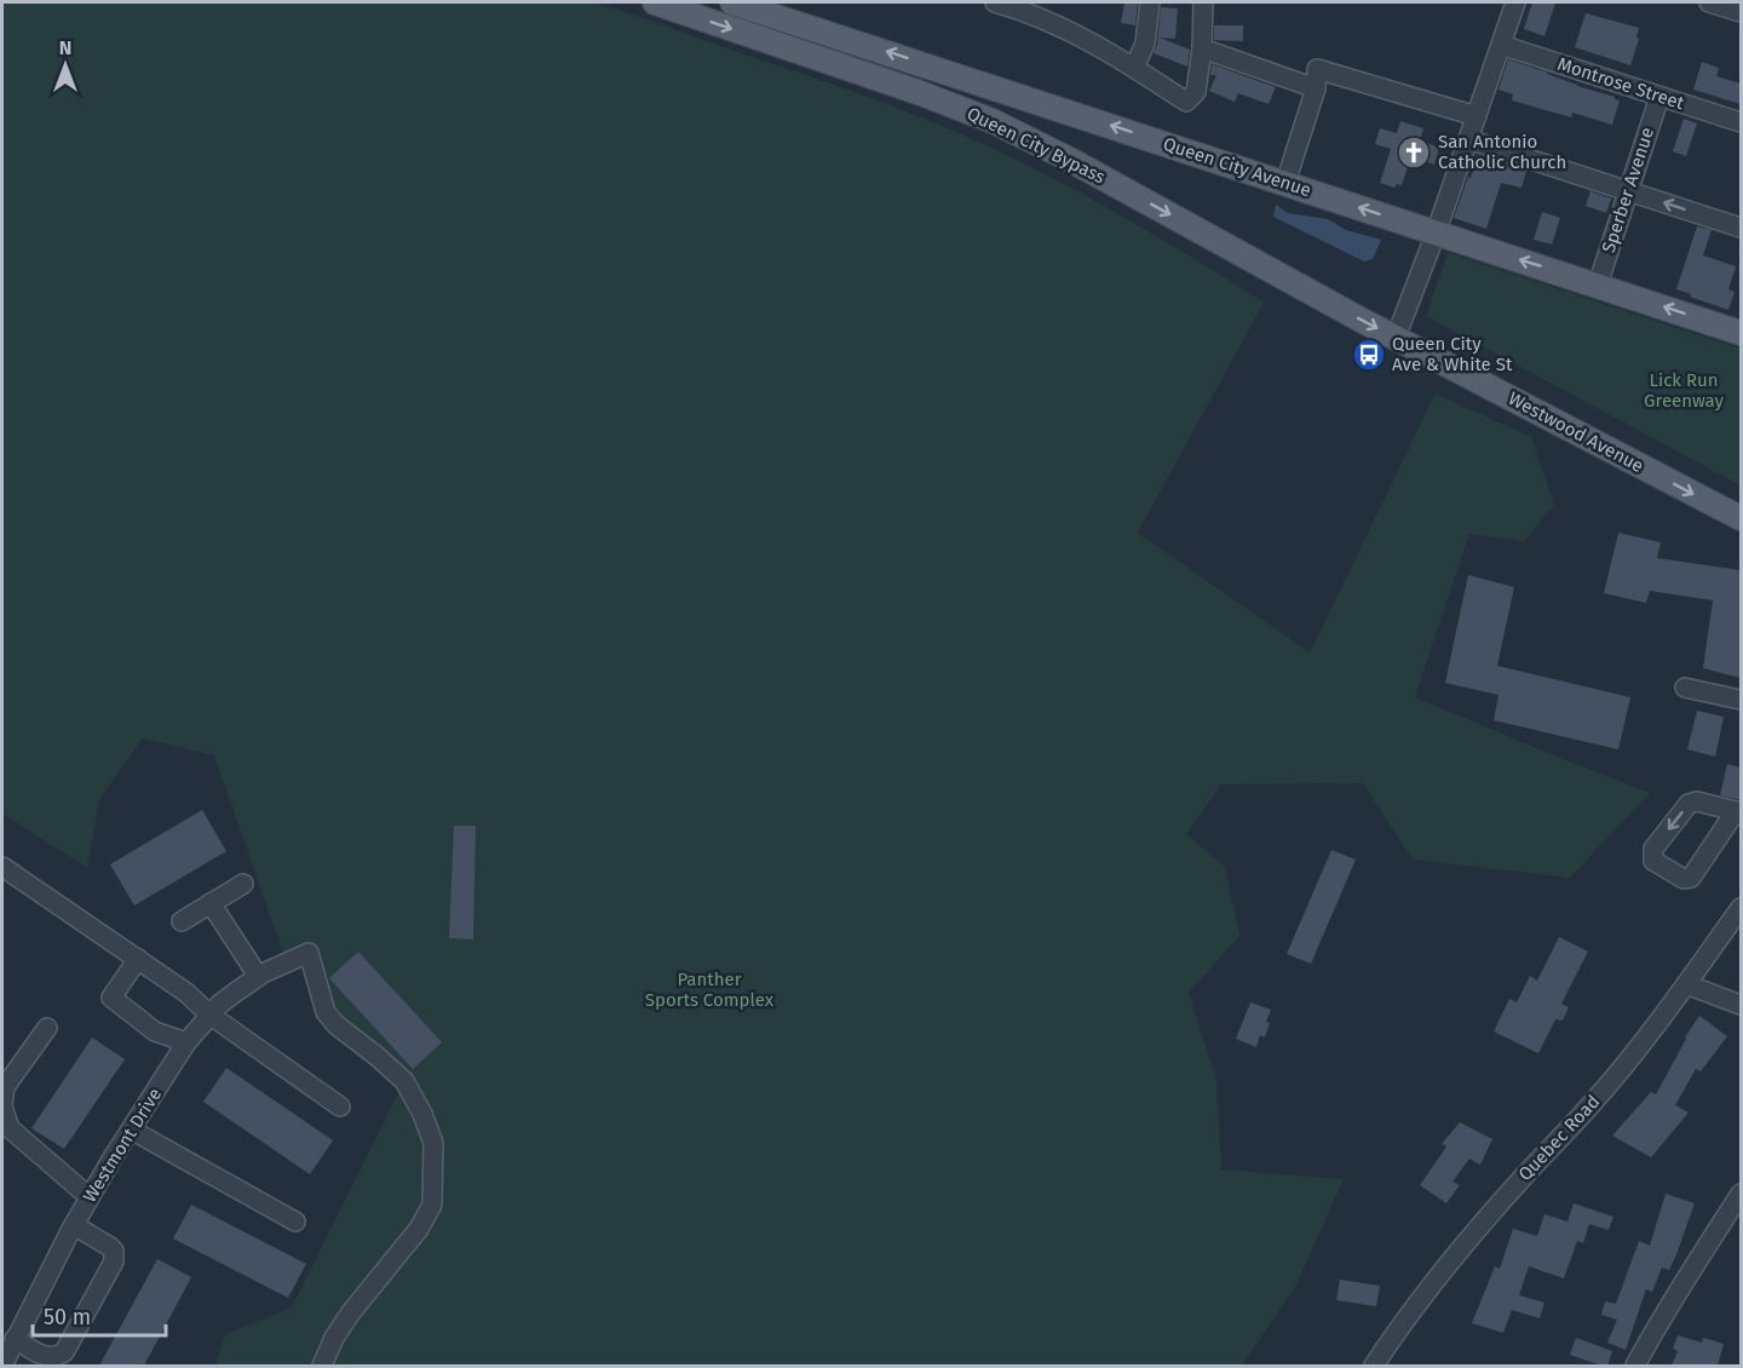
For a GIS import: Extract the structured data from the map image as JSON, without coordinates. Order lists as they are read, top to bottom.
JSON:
{
  "streets": {
    "main road": ["Queen City Bypass", "Queen City Avenue", "Westwood Avenue"],
    "street": [
      "Montrose Street",
      "Sperber Avenue",
      "Quebec Road",
      "Westmont Drive"
    ]
  },
  "crossings": [
    ["Montrose Street", "Sperber Avenue"],
    ["Queen City Bypass", "Westwood Avenue"],
    ["Queen City Avenue", "Sperber Avenue"]
  ],
  "one_way": ["Queen City Bypass", "Queen City Avenue", "Westwood Avenue"],
  "parks": ["Lick Run Greenway", "Panther Sports Complex"],
  "places": {
    "church": ["San Antonio Catholic Church"],
    "bus stop": ["Queen City Ave & White St"]
  },
  "scale_bar": "50 m",
  "north": "top"
}
